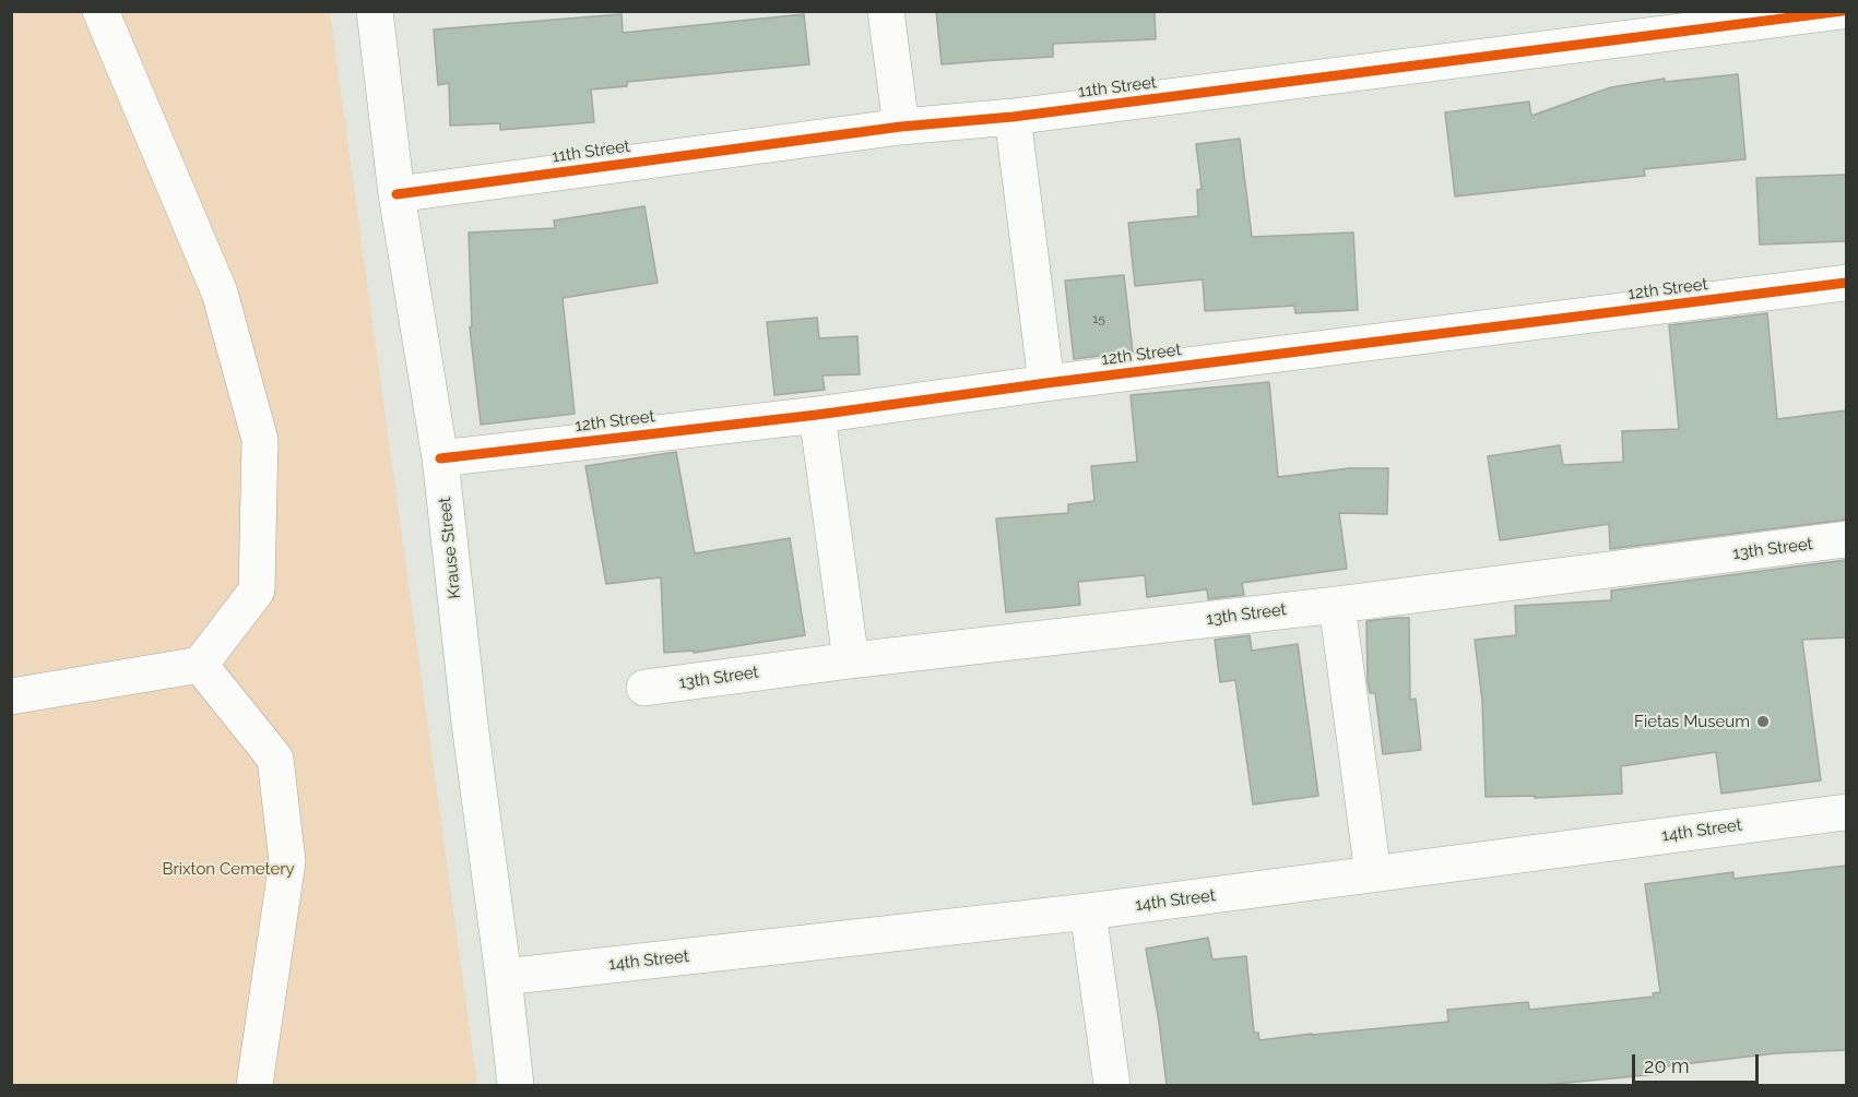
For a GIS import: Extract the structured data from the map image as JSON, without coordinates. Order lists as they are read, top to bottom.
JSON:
{
  "streets": {
    "street": [
      "11th Street",
      "12th Street",
      "Krause Street",
      "13th Street",
      "14th Street"
    ]
  },
  "crossings": [
    ["11th Street", "Krause Street"],
    ["12th Street", "Krause Street"],
    ["Krause Street", "14th Street"]
  ],
  "parks": ["Brixton Cemetery"],
  "places": ["Fietas Museum"],
  "house_numbers": ["15"],
  "scale_bar": "20 m"
}
